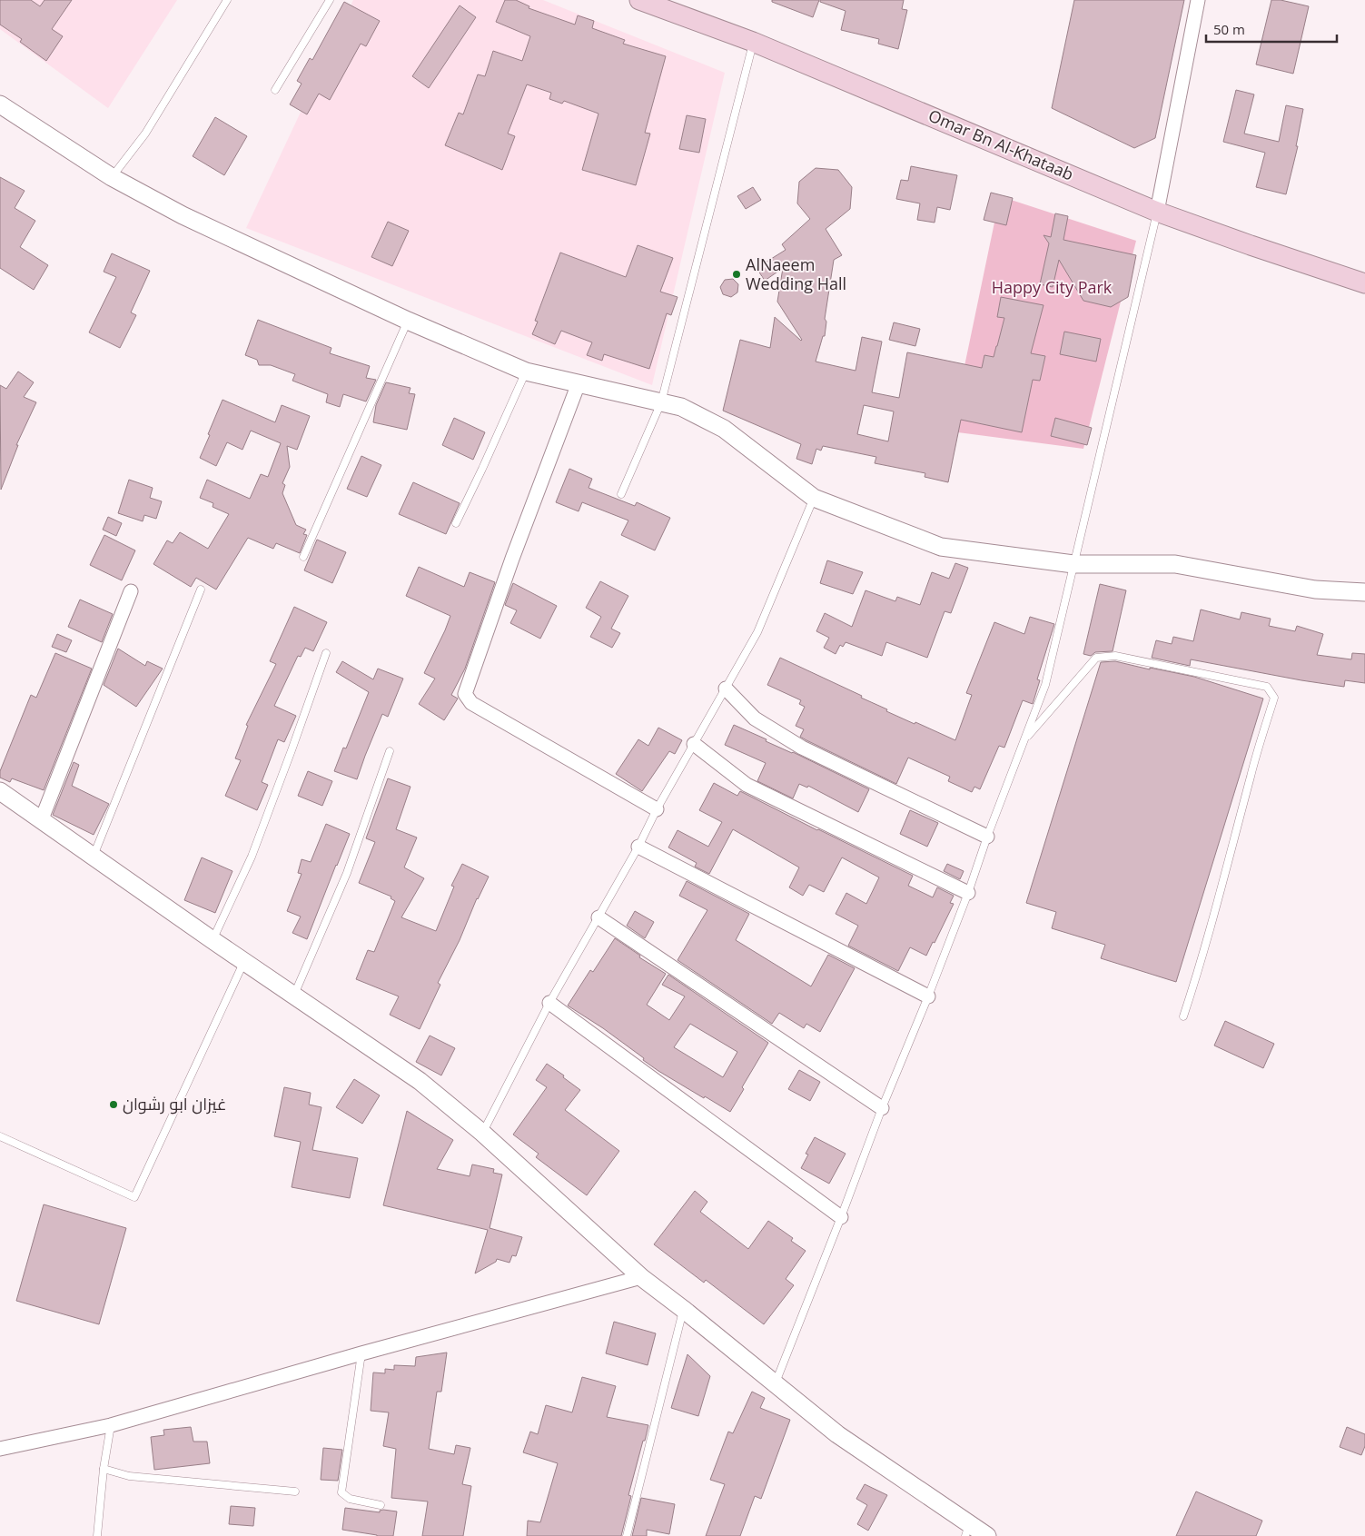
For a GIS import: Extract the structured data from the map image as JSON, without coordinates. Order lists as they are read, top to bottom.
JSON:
{
  "streets": {
    "main road": ["Omar Bn Al-Khataab"]
  },
  "parks": ["Happy City Park"],
  "places": ["AlNaeem Wedding Hall", "غيزان ابو رشوان"],
  "scale_bar": "50 m"
}
